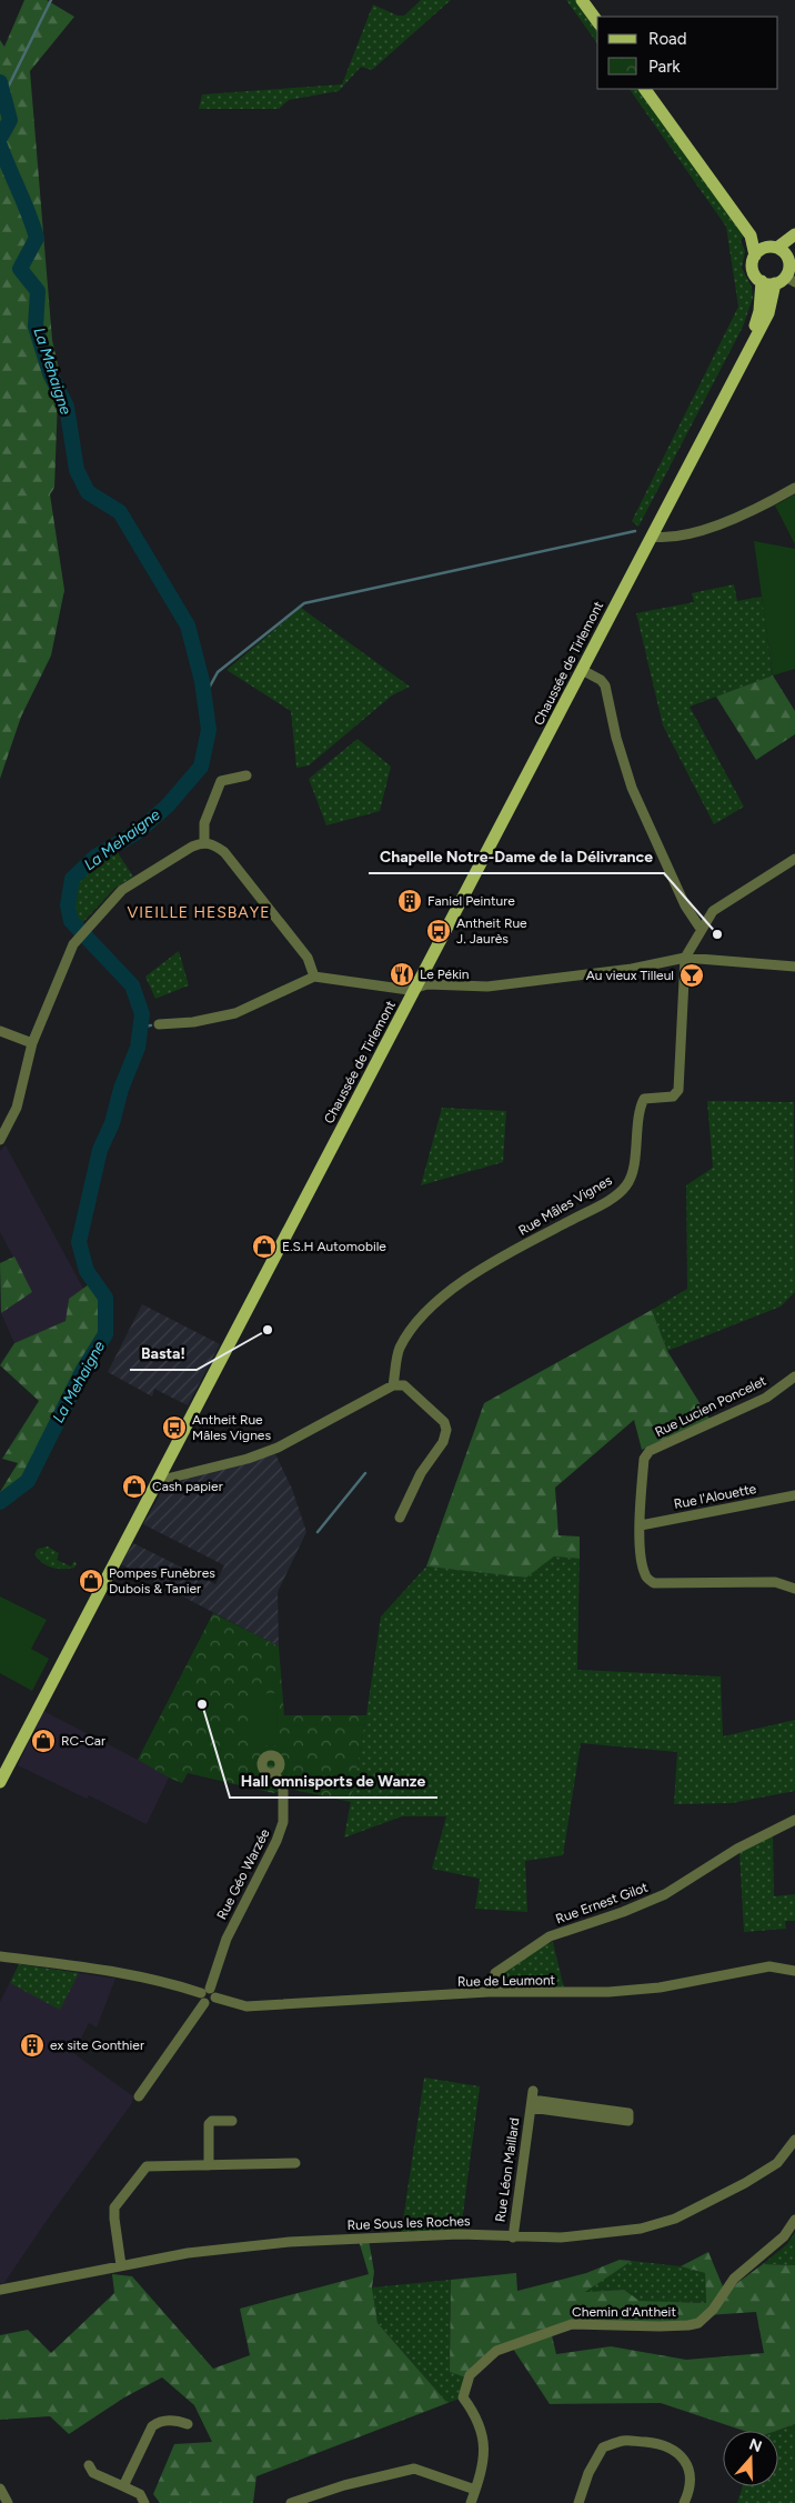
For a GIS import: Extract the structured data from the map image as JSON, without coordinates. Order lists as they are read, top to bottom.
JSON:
{
  "streets": {
    "main road": ["Chaussée de Tirlemont"],
    "street": [
      "Rue Mâles Vignes",
      "Rue Lucien Poncelet",
      "Rue l'Alouette",
      "Rue Géo Warzée",
      "Rue Ernest Gilot",
      "Rue de Leumont",
      "Rue Léon Maillard",
      "Rue Sous les Roches",
      "Chemin d'Antheit"
    ]
  },
  "crossings": [
    ["Rue Lucien Poncelet", "Rue l'Alouette"],
    ["Rue Géo Warzée", "Rue de Leumont"],
    ["Rue Ernest Gilot", "Rue de Leumont"],
    ["Rue Léon Maillard", "Rue Sous les Roches"]
  ],
  "districts": ["VIEILLE HESBAYE"],
  "water": ["La Mehaigne"],
  "places": {
    "building": ["Faniel Peinture", "ex site Gonthier"],
    "bus stop": ["Antheit Rue J. Jaurès", "Antheit Rue Mâles Vignes"],
    "other": ["Chapelle Notre-Dame de la Délivrance", "Basta!", "Hall omnisports de Wanze"],
    "restaurant": ["Le Pékin"],
    "bar": ["Au vieux Tilleul"],
    "shop": [
      "E.S.H Automobile",
      "Cash papier",
      "Pompes Funèbres Dubois & Tanier",
      "RC-Car"
    ]
  },
  "legend": ["Road", "Park"],
  "north": "top"
}
